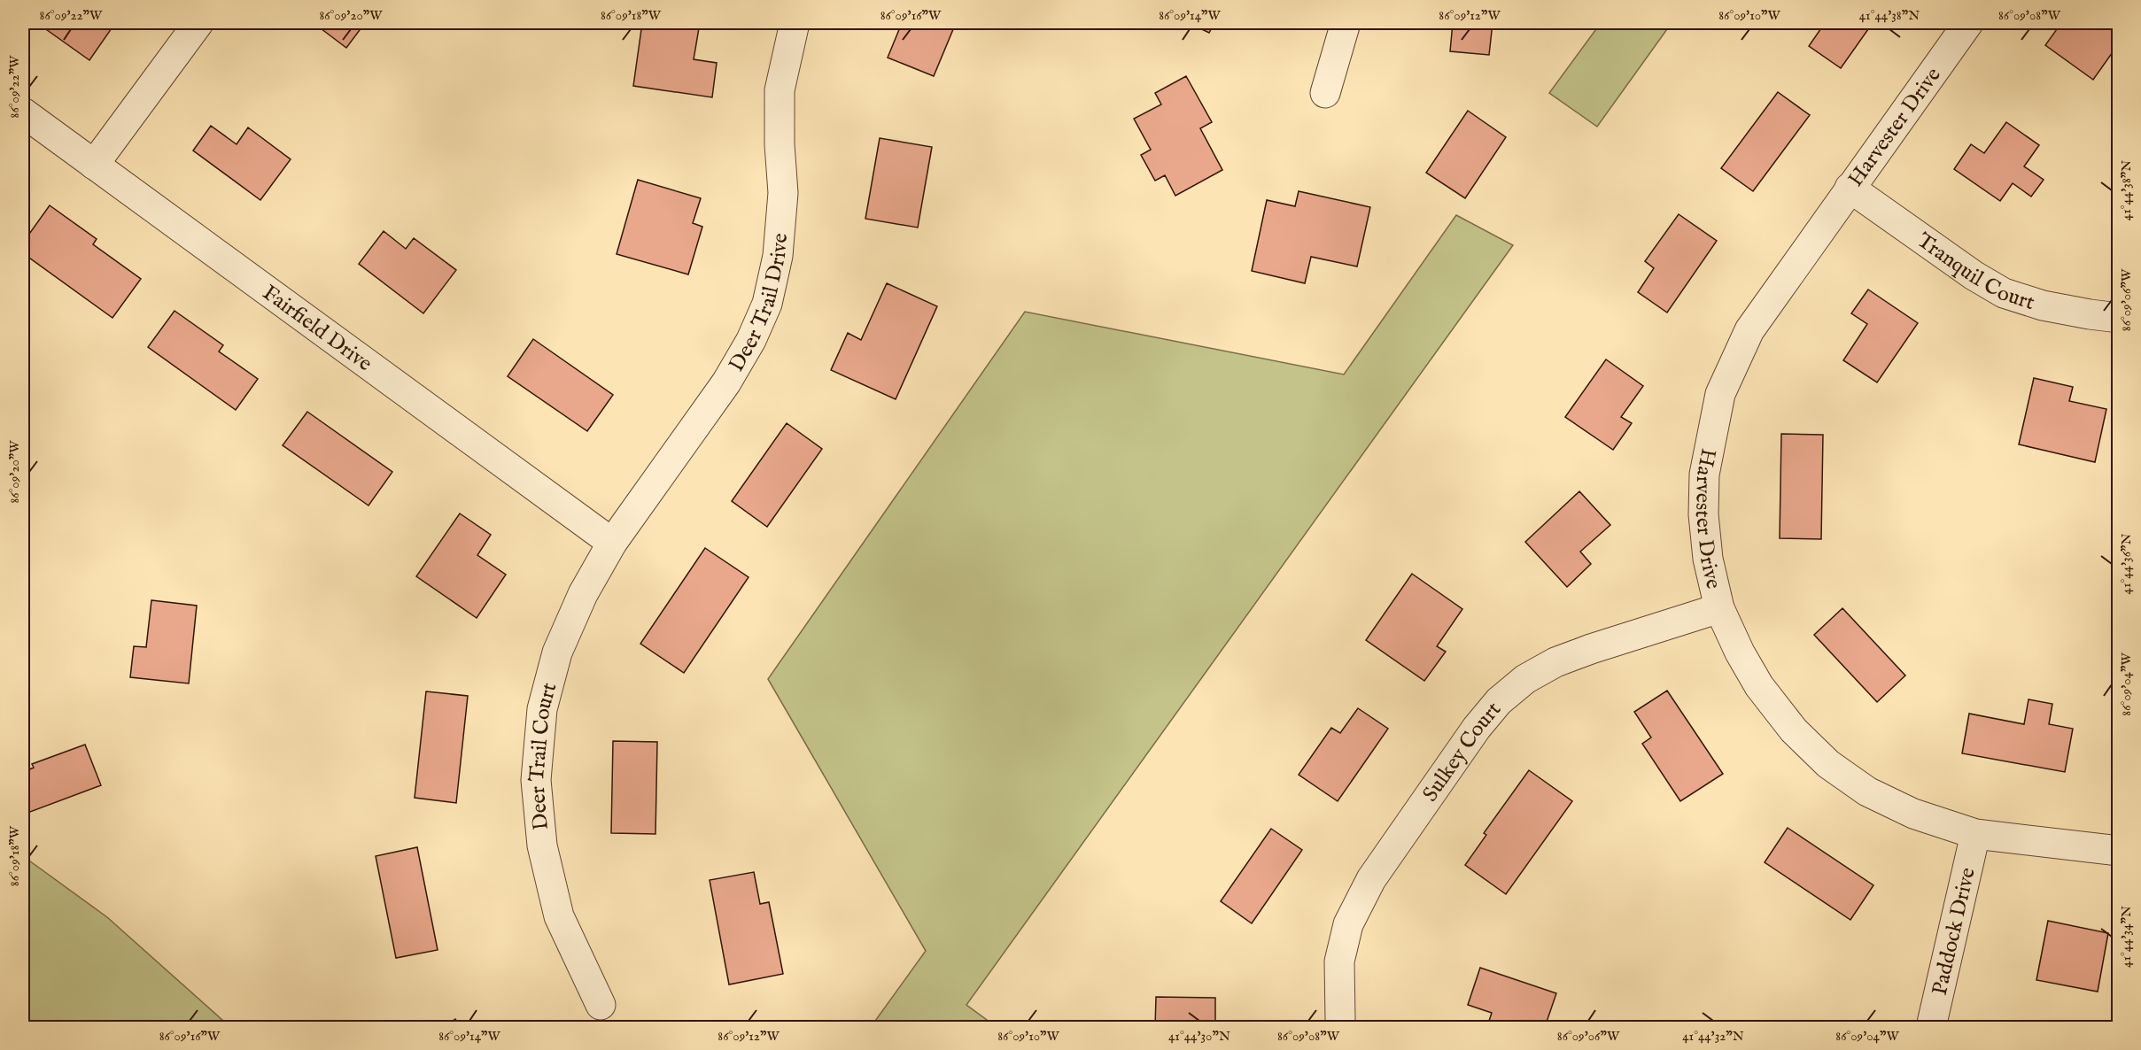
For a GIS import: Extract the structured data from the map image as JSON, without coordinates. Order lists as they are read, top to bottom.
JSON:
{
  "streets": {
    "street": [
      "Harvester Drive",
      "Tranquil Court",
      "Deer Trail Drive",
      "Fairfield Drive",
      "Sulkey Court",
      "Deer Trail Court",
      "Paddock Drive"
    ]
  },
  "crossings": [
    ["Harvester Drive", "Tranquil Court"],
    ["Harvester Drive", "Sulkey Court"],
    ["Harvester Drive", "Paddock Drive"],
    ["Deer Trail Drive", "Fairfield Drive"],
    ["Deer Trail Drive", "Deer Trail Court"],
    ["Fairfield Drive", "Deer Trail Court"]
  ],
  "coordinates": [
    "86°09'22\"W",
    "86°09'20\"W",
    "86°09'18\"W",
    "86°09'16\"W",
    "86°09'14\"W",
    "86°09'12\"W",
    "86°09'10\"W",
    "41°44'38\"N",
    "86°09'08\"W",
    "86°09'06\"W",
    "41°44'36\"N",
    "86°09'04\"W",
    "41°44'34\"N",
    "41°44'30\"N",
    "41°44'32\"N"
  ]
}
